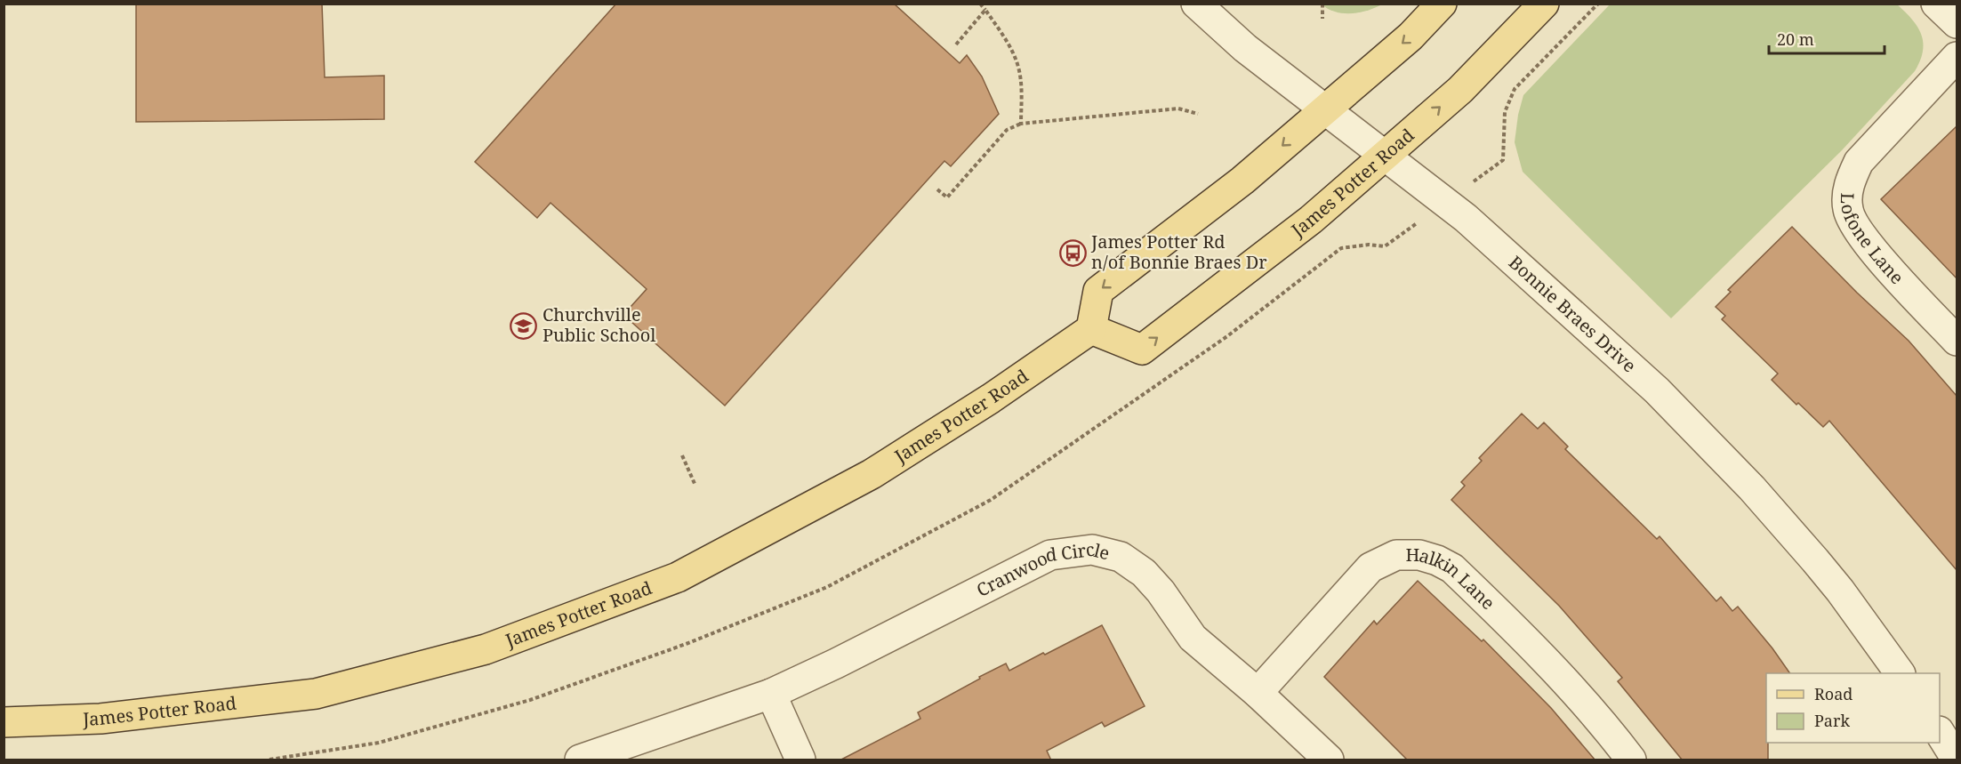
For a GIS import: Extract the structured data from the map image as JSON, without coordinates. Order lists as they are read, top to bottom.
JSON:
{
  "streets": {
    "main road": ["James Potter Road"],
    "street": [
      "Lofone Lane",
      "Bonnie Braes Drive",
      "Cranwood Circle",
      "Halkin Lane"
    ]
  },
  "crossings": [
    ["James Potter Road", "Bonnie Braes Drive"],
    ["Cranwood Circle", "Halkin Lane"]
  ],
  "places": {
    "bus stop": ["James Potter Rd n/of Bonnie Braes Dr"],
    "school or university": ["Churchville Public School"]
  },
  "legend": ["Road", "Park"],
  "scale_bar": "20 m"
}
